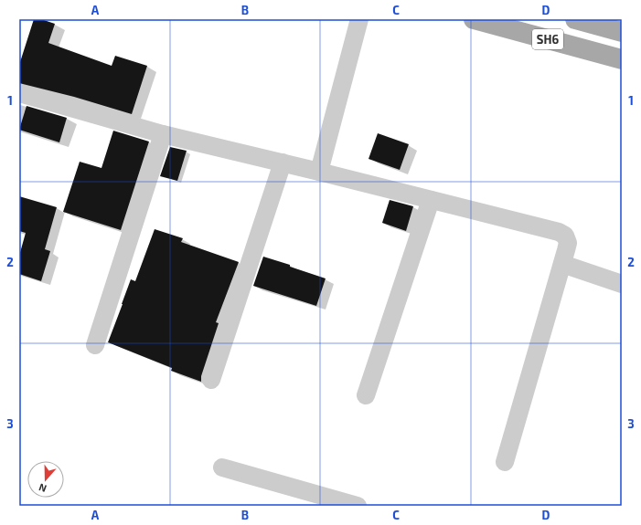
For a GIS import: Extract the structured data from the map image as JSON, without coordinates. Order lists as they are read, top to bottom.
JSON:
{
  "streets": {
    "main road": ["SH6"]
  },
  "north": "bottom",
  "grid": {
    "columns": [
      "A",
      "B",
      "C",
      "D"
    ],
    "rows": ["1", "2", "3"]
  }
}
